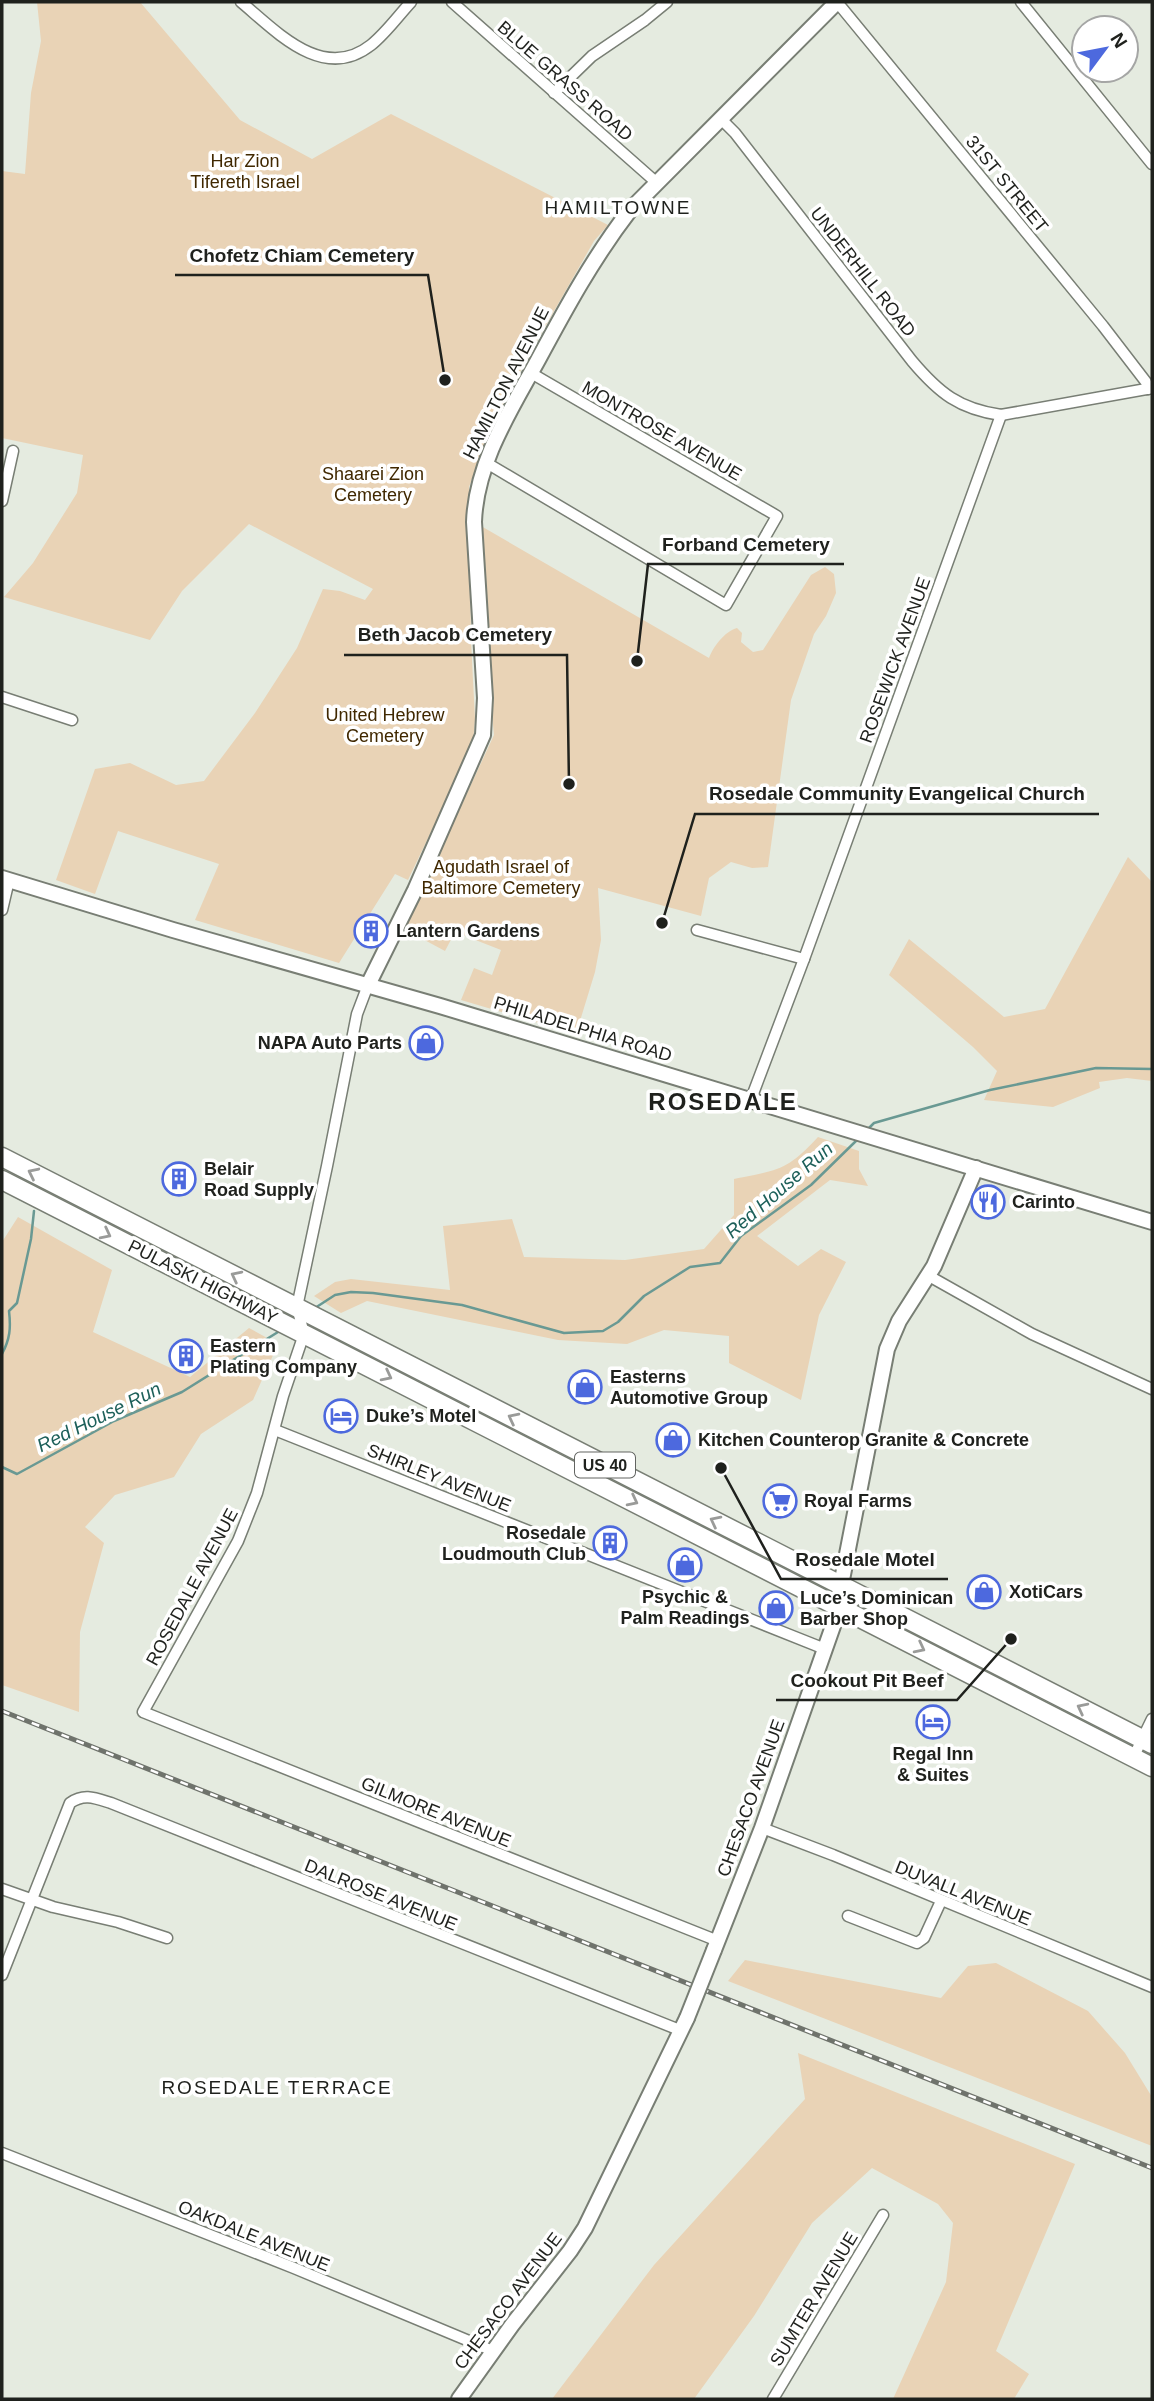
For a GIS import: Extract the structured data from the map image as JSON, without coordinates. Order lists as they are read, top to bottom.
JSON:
{
  "streets": {
    "highway": ["PULASKI HIGHWAY", "US 40"],
    "street": [
      "BLUE GRASS ROAD",
      "31ST STREET",
      "UNDERHILL ROAD",
      "HAMILTON AVENUE",
      "MONTROSE AVENUE",
      "ROSEWICK AVENUE",
      "PHILADELPHIA ROAD",
      "SHIRLEY AVENUE",
      "ROSEDALE AVENUE",
      "CHESACO AVENUE",
      "GILMORE AVENUE",
      "DUVALL AVENUE",
      "DALROSE AVENUE",
      "OAKDALE AVENUE",
      "SUMTER AVENUE"
    ]
  },
  "crossings": [
    ["BLUE GRASS ROAD", "HAMILTON AVENUE"],
    ["31ST STREET", "HAMILTON AVENUE"],
    ["UNDERHILL ROAD", "HAMILTON AVENUE"],
    ["UNDERHILL ROAD", "ROSEWICK AVENUE"],
    ["HAMILTON AVENUE", "MONTROSE AVENUE"],
    ["HAMILTON AVENUE", "PHILADELPHIA ROAD"],
    ["ROSEWICK AVENUE", "PHILADELPHIA ROAD"],
    ["PHILADELPHIA ROAD", "CHESACO AVENUE"],
    ["PULASKI HIGHWAY", "ROSEDALE AVENUE"],
    ["PULASKI HIGHWAY", "CHESACO AVENUE"],
    ["SHIRLEY AVENUE", "ROSEDALE AVENUE"],
    ["SHIRLEY AVENUE", "CHESACO AVENUE"],
    ["ROSEDALE AVENUE", "GILMORE AVENUE"],
    ["CHESACO AVENUE", "GILMORE AVENUE"],
    ["CHESACO AVENUE", "DUVALL AVENUE"],
    ["CHESACO AVENUE", "DALROSE AVENUE"],
    ["CHESACO AVENUE", "OAKDALE AVENUE"]
  ],
  "districts": ["HAMILTOWNE", "ROSEDALE", "ROSEDALE TERRACE"],
  "water": ["Red House Run"],
  "parks": [
    "Har Zion Tifereth Israel",
    "Shaarei Zion Cemetery",
    "United Hebrew Cemetery",
    "Agudath Israel of Baltimore Cemetery"
  ],
  "places": {
    "other": [
      "Chofetz Chiam Cemetery",
      "Forband Cemetery",
      "Beth Jacob Cemetery",
      "Rosedale Community Evangelical Church",
      "Rosedale Motel",
      "Cookout Pit Beef"
    ],
    "building": [
      "Lantern Gardens",
      "Belair Road Supply",
      "Eastern Plating Company",
      "Rosedale Loudmouth Club"
    ],
    "shop": [
      "NAPA Auto Parts",
      "Easterns Automotive Group",
      "Kitchen Counterop Granite & Concrete",
      "Psychic & Palm Readings",
      "XotiCars",
      "Luce’s Dominican Barber Shop"
    ],
    "restaurant": ["Carinto"],
    "hotel": ["Duke’s Motel", "Regal Inn & Suites"],
    "supermarket": ["Royal Farms"]
  },
  "north": "top right"
}
